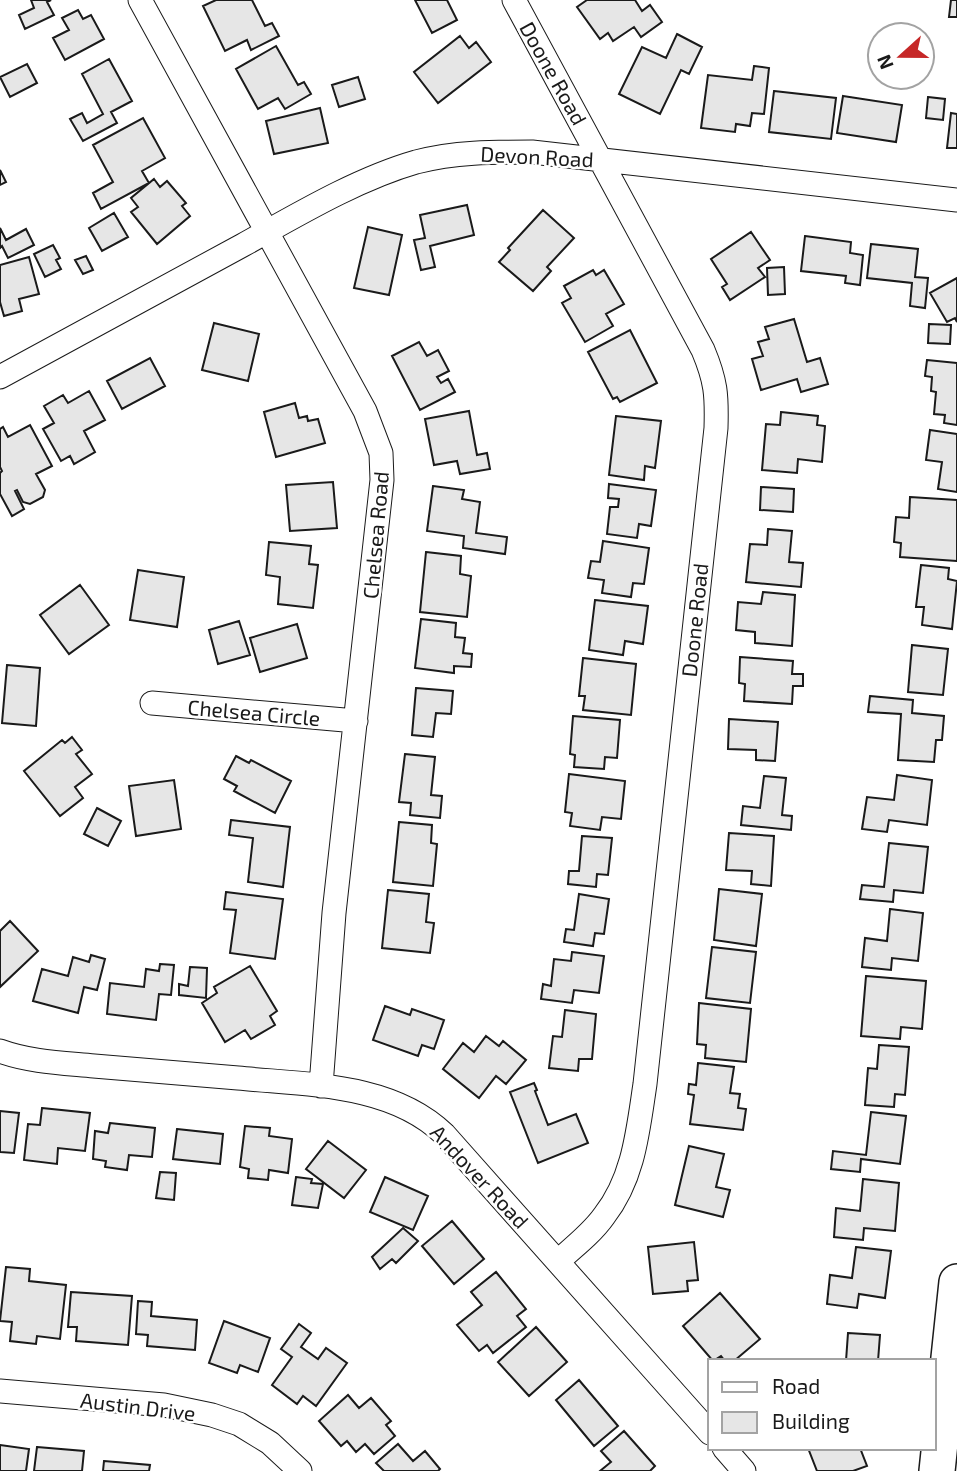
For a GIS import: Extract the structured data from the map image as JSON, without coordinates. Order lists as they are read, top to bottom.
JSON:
{
  "streets": {
    "street": [
      "Doone Road",
      "Devon Road",
      "Chelsea Road",
      "Chelsea Circle",
      "Andover Road",
      "Austin Drive"
    ]
  },
  "crossings": [
    ["Doone Road", "Devon Road"],
    ["Doone Road", "Andover Road"],
    ["Devon Road", "Chelsea Road"],
    ["Chelsea Road", "Chelsea Circle"],
    ["Chelsea Road", "Andover Road"]
  ],
  "legend": ["Road", "Building"],
  "north": "left"
}
